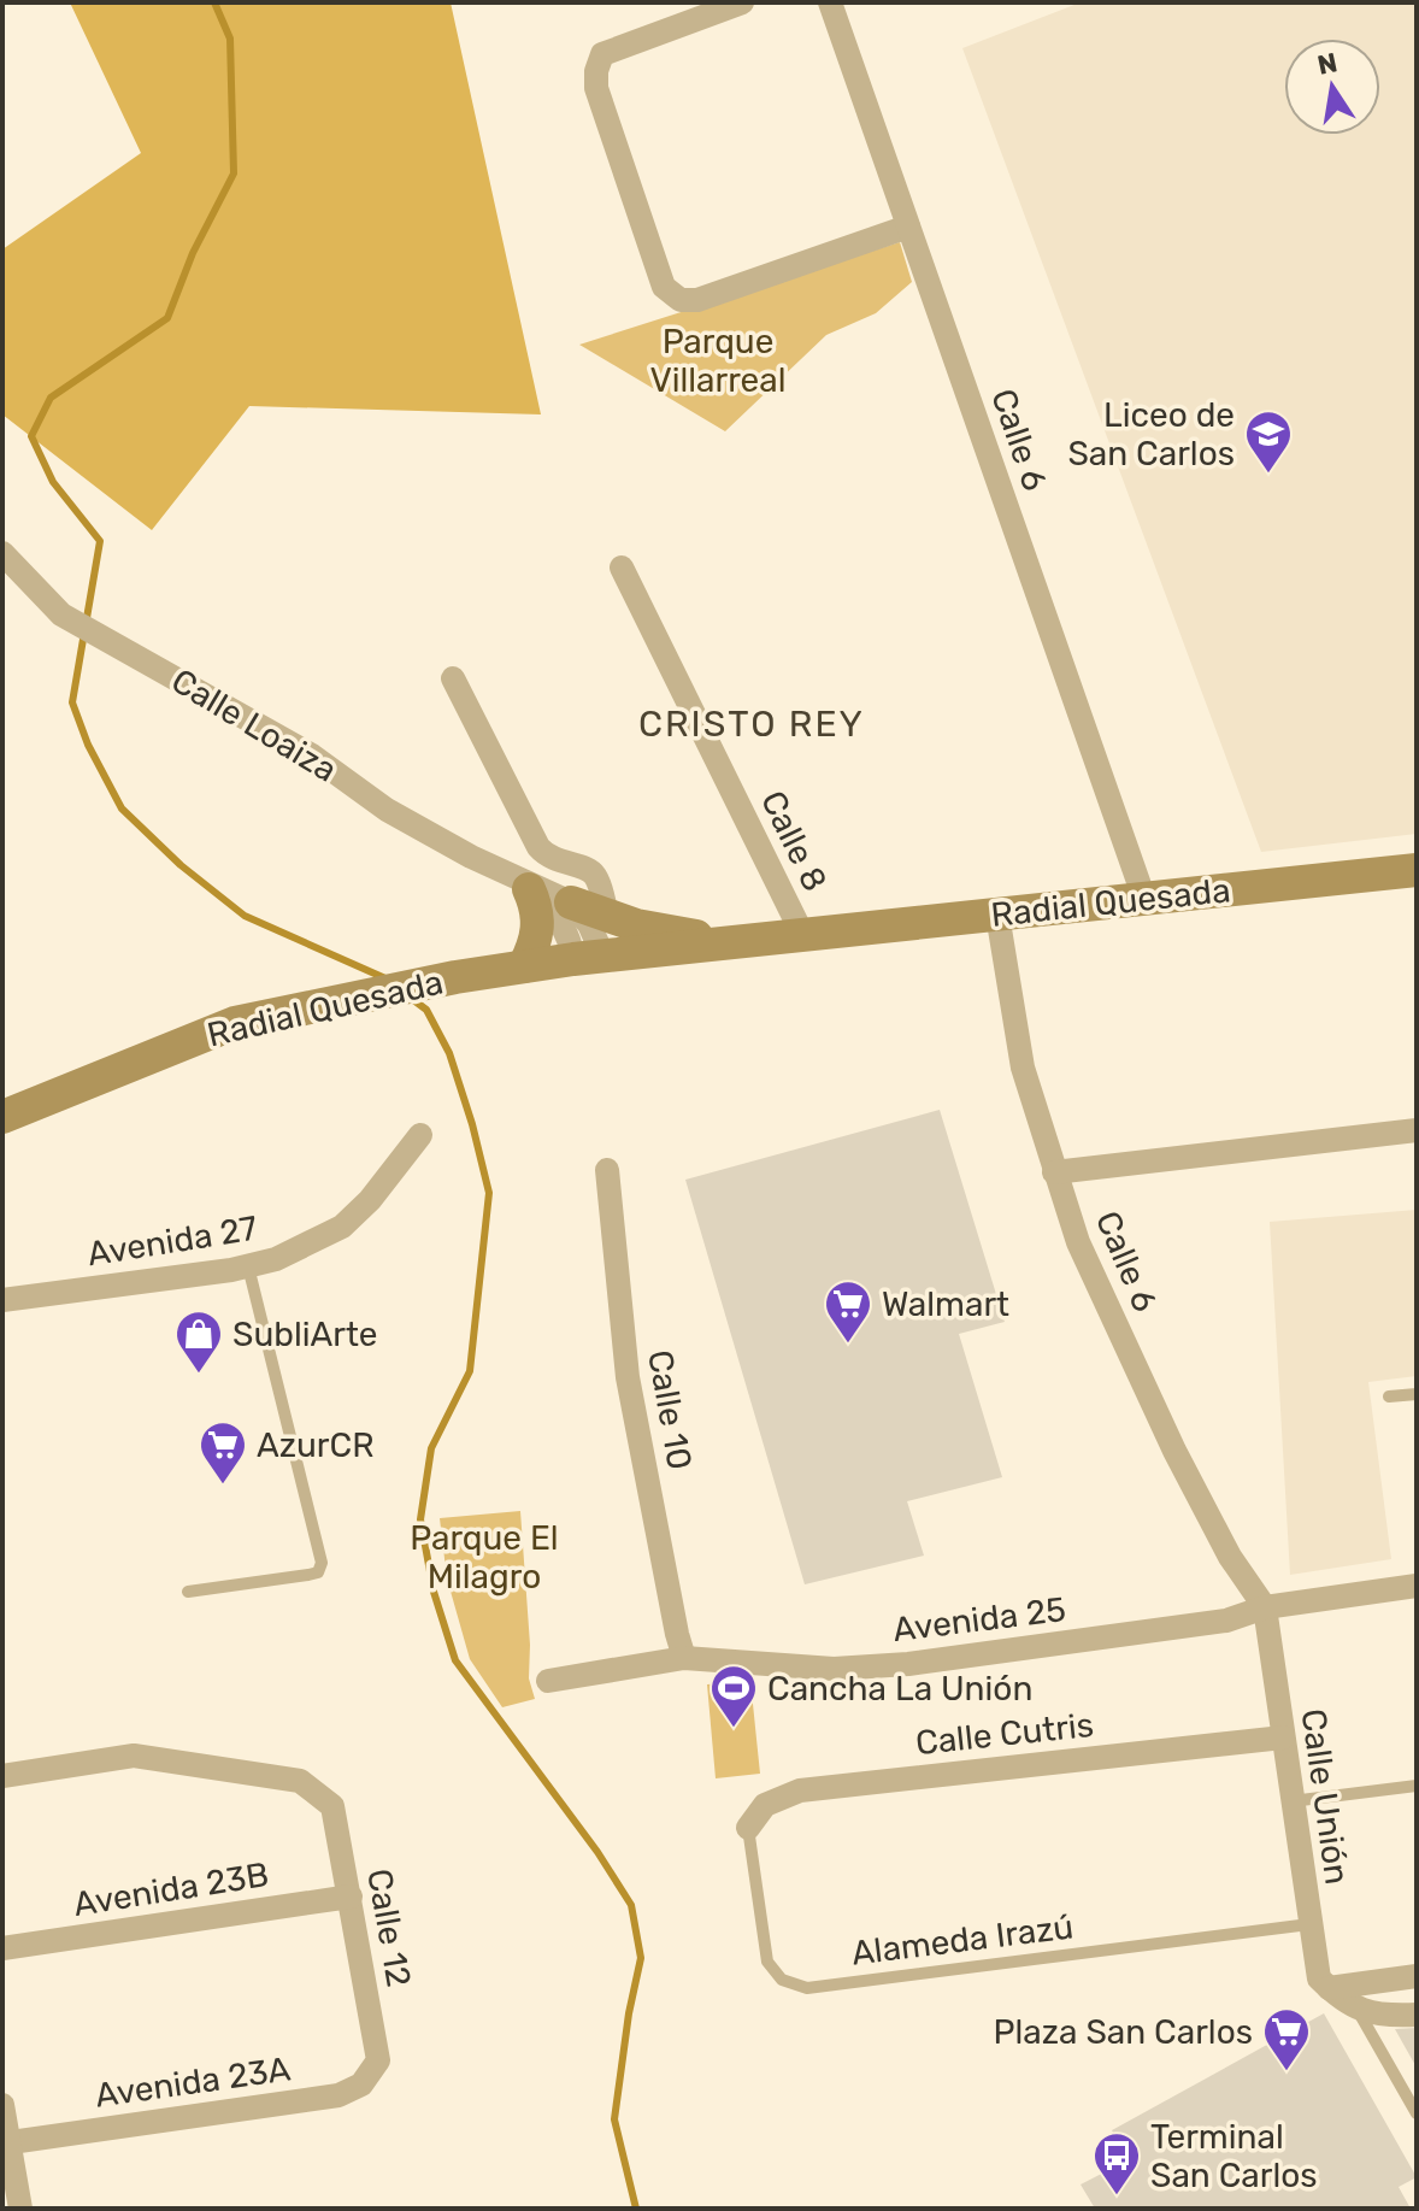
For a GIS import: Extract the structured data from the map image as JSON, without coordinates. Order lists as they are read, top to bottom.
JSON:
{
  "streets": {
    "main road": ["Calle Loaiza", "Radial Quesada"],
    "street": [
      "Calle 6",
      "Calle 8",
      "Avenida 27",
      "Calle 10",
      "Avenida 25",
      "Calle Cutris",
      "Calle Unión",
      "Avenida 23B",
      "Calle 12",
      "Avenida 23A"
    ],
    "lane": ["Alameda Irazú"]
  },
  "crossings": [
    ["Calle 6", "Radial Quesada"],
    ["Calle 6", "Avenida 25"],
    ["Calle 6", "Calle Unión"],
    ["Calle Loaiza", "Radial Quesada"],
    ["Calle 8", "Radial Quesada"],
    ["Calle 10", "Avenida 25"],
    ["Avenida 25", "Calle Unión"],
    ["Calle Cutris", "Calle Unión"],
    ["Calle Cutris", "Alameda Irazú"],
    ["Calle Unión", "Alameda Irazú"],
    ["Avenida 23B", "Calle 12"],
    ["Calle 12", "Avenida 23A"]
  ],
  "districts": ["CRISTO REY"],
  "parks": ["Parque Villarreal", "Parque El Milagro"],
  "places": {
    "school or university": ["Liceo de San Carlos"],
    "supermarket": ["Walmart", "AzurCR", "Plaza San Carlos"],
    "shop": ["SubliArte"],
    "sports": ["Cancha La Unión"],
    "bus stop": ["Terminal San Carlos"]
  },
  "north": "top"
}
